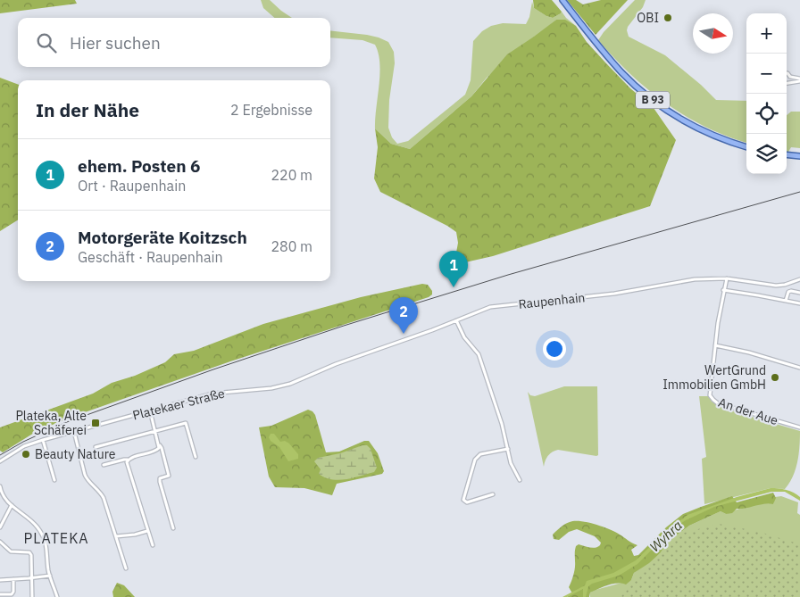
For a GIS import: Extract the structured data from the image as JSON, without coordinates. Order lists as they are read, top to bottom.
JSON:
{
  "streets": {
    "main road": ["B 93"],
    "street": ["Raupenhain", "Platekaer Straße", "An der Aue"]
  },
  "crossings": [
    ["Raupenhain", "Platekaer Straße"],
    ["Raupenhain", "An der Aue"]
  ],
  "districts": ["PLATEKA"],
  "water": ["Wyhra"],
  "places": {
    "other": ["OBI", "WertGrund Immobilien GmbH", "Beauty Nature"],
    "transit": ["Plateka, Alte Schäferei"]
  },
  "north": "right",
  "page": {
    "map_buttons": ["+", "−"],
    "search": "Hier suchen",
    "heading": ["In der Nähe", "2 Ergebnisse"],
    "list": [
      {
        "mark": "1",
        "name": "ehem. Posten 6",
        "note": "Ort · Raupenhain",
        "value": "220 m"
      },
      {
        "mark": "2",
        "name": "Motorgeräte Koitzsch",
        "note": "Geschäft · Raupenhain",
        "value": "280 m"
      }
    ],
    "pins": ["1", "2"]
  }
}
